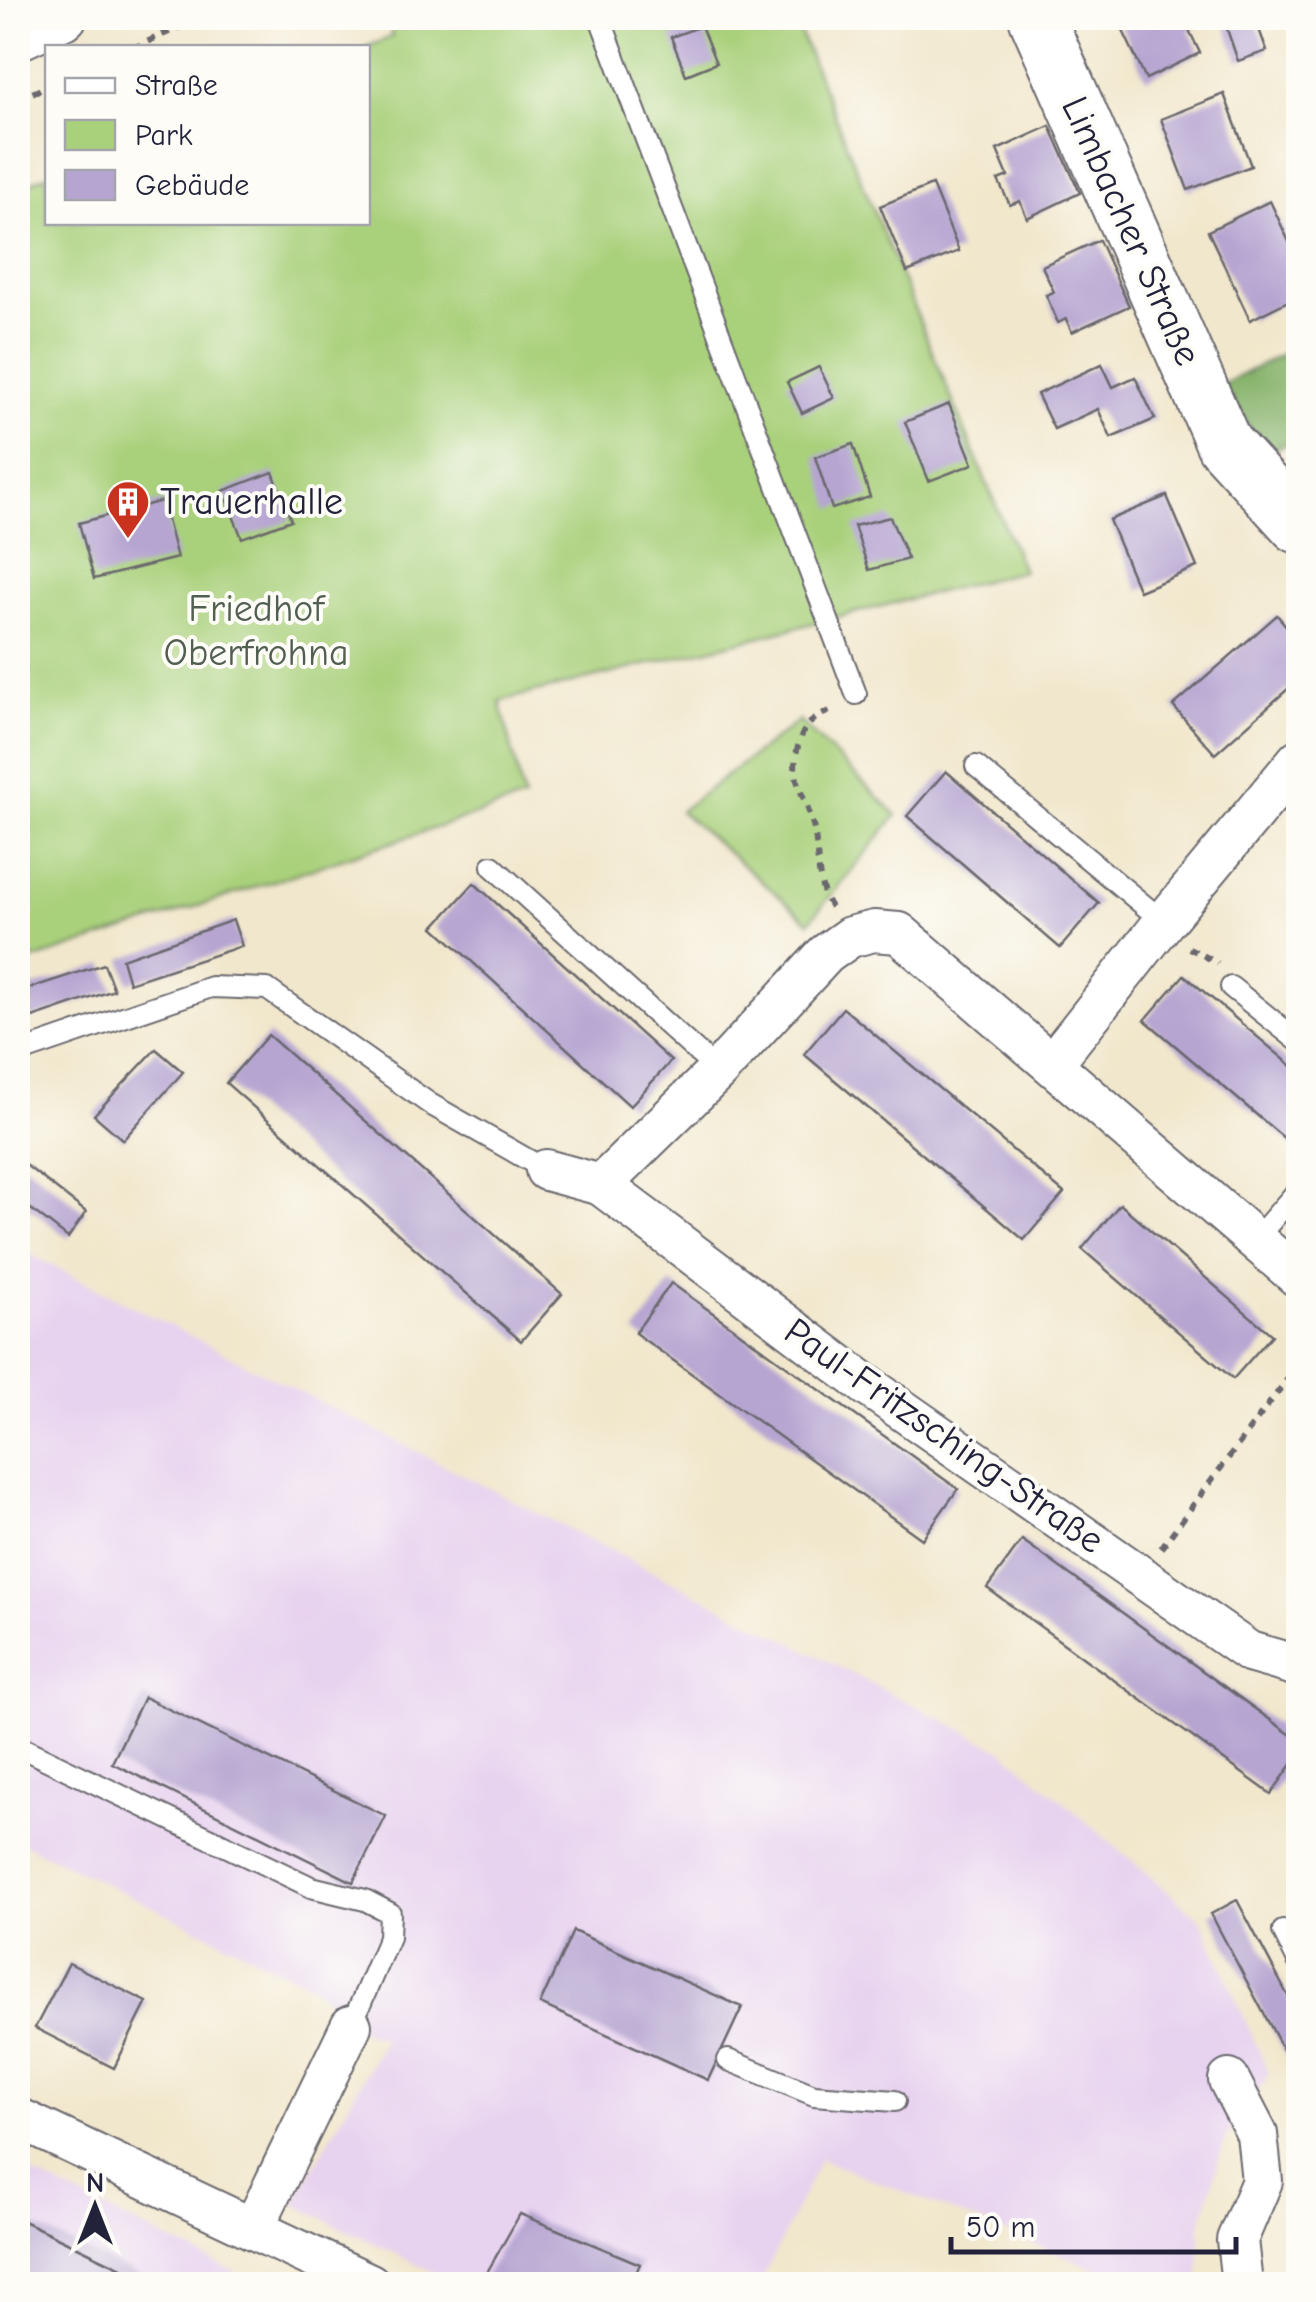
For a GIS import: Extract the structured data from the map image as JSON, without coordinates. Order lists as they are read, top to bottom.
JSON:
{
  "streets": {
    "street": ["Limbacher Straße", "Paul-Fritzsching-Straße"]
  },
  "parks": ["Friedhof Oberfrohna"],
  "places": {
    "building": ["Trauerhalle"]
  },
  "legend": ["Straße", "Park", "Gebäude"],
  "scale_bar": "50 m",
  "north": "top"
}
